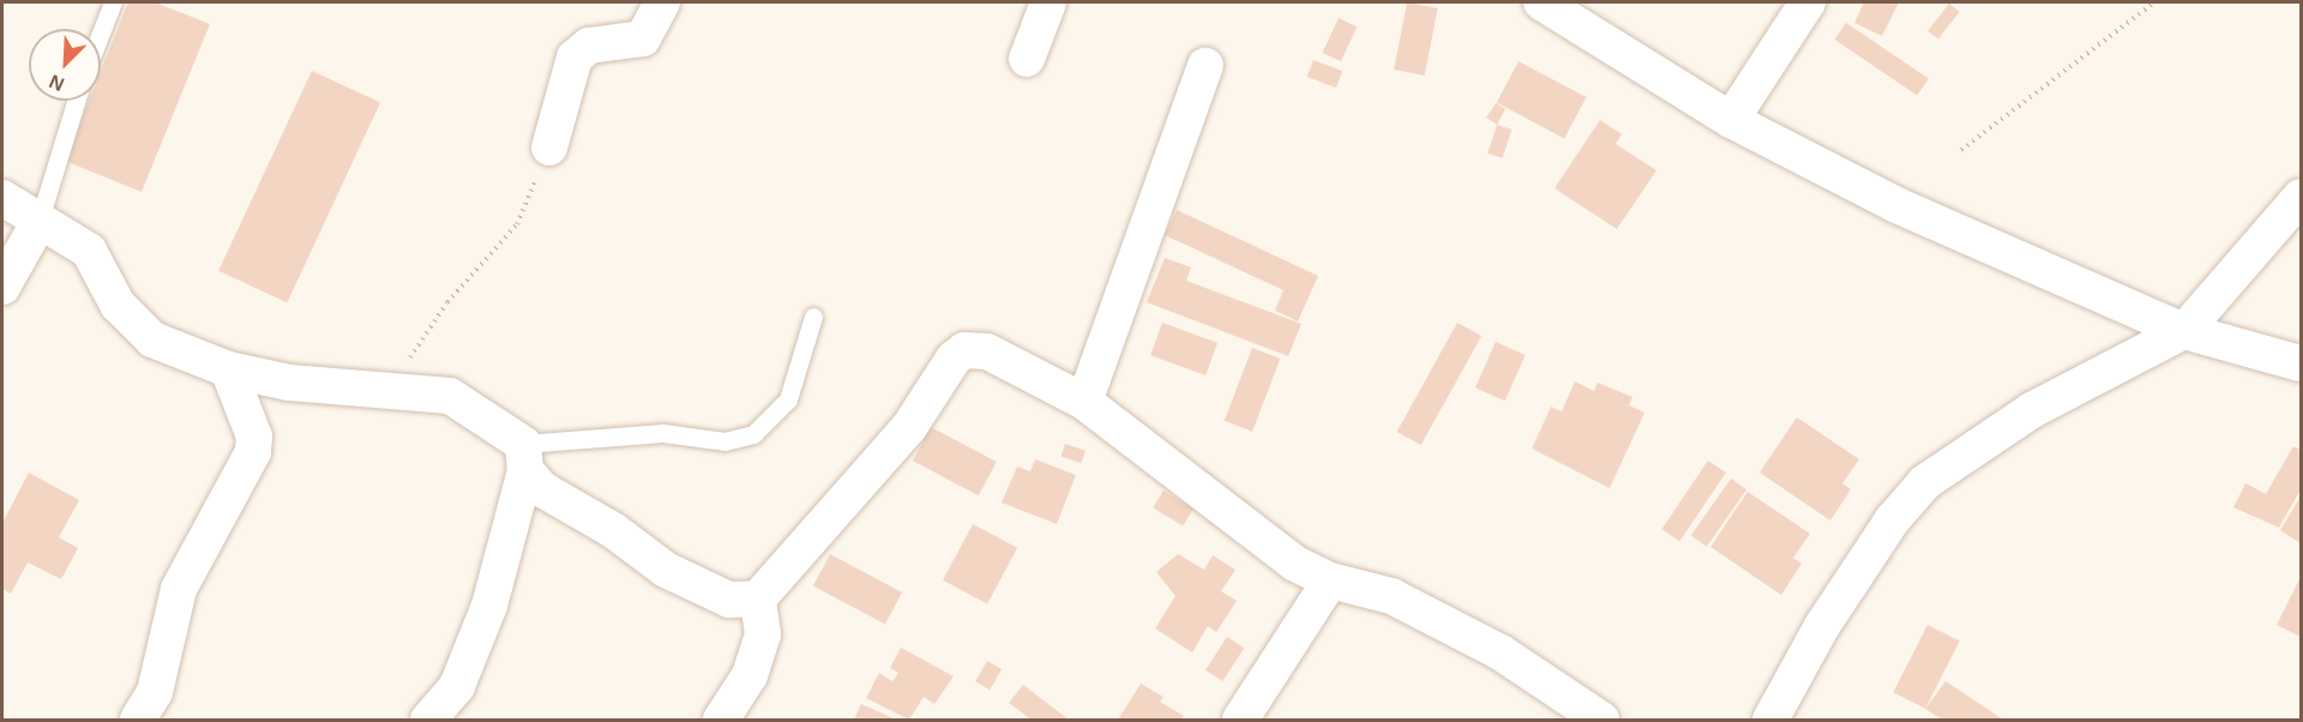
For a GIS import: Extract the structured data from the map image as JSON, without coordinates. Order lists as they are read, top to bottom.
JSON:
{
  "north": "bottom left"
}
